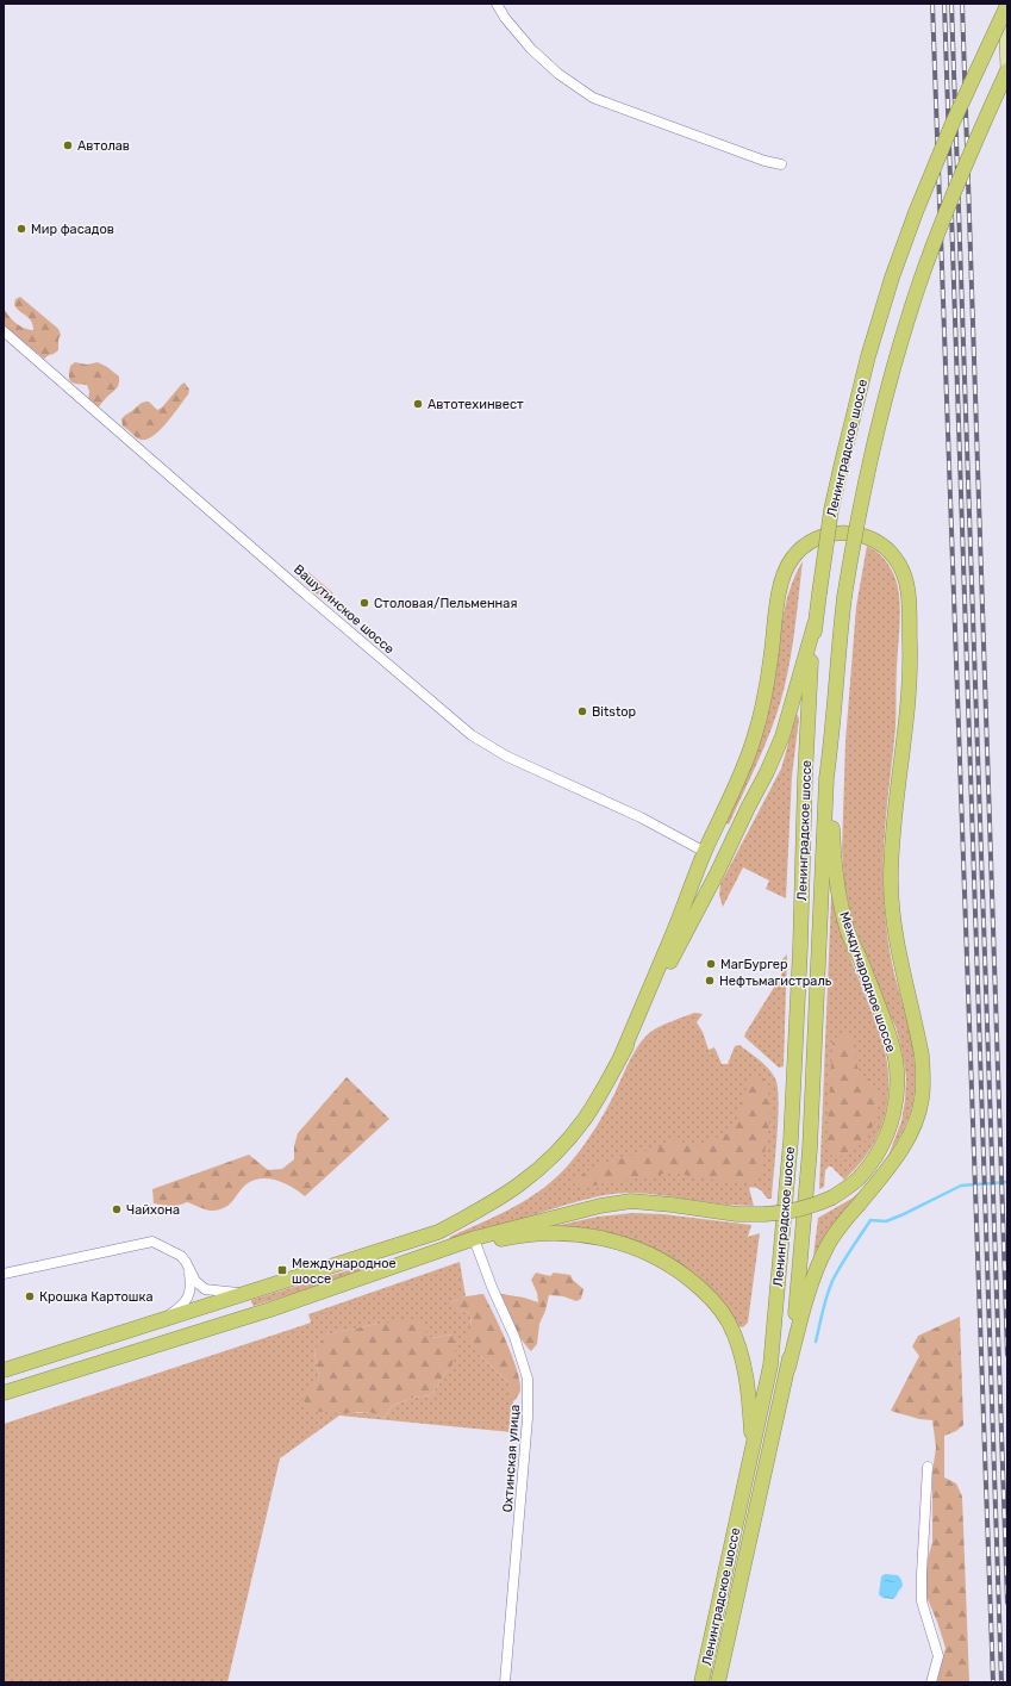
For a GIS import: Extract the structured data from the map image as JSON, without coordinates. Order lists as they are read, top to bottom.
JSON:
{
  "streets": {
    "highway": ["Ленинградское шоссе", "Международное шоссе"],
    "street": ["Вашутинское шоссе", "Охтинская улица"]
  },
  "crossings": [
    ["Ленинградское шоссе", "Международное шоссе"]
  ],
  "places": {
    "other": [
      "Автолав",
      "Мир фасадов",
      "Автотехинвест",
      "Столовая/Пельменная",
      "Bitstop",
      "МагБургер",
      "Нефтьмагистраль",
      "Чайхона",
      "Крошка Картошка"
    ],
    "transit": ["Международное шоссе"]
  }
}
